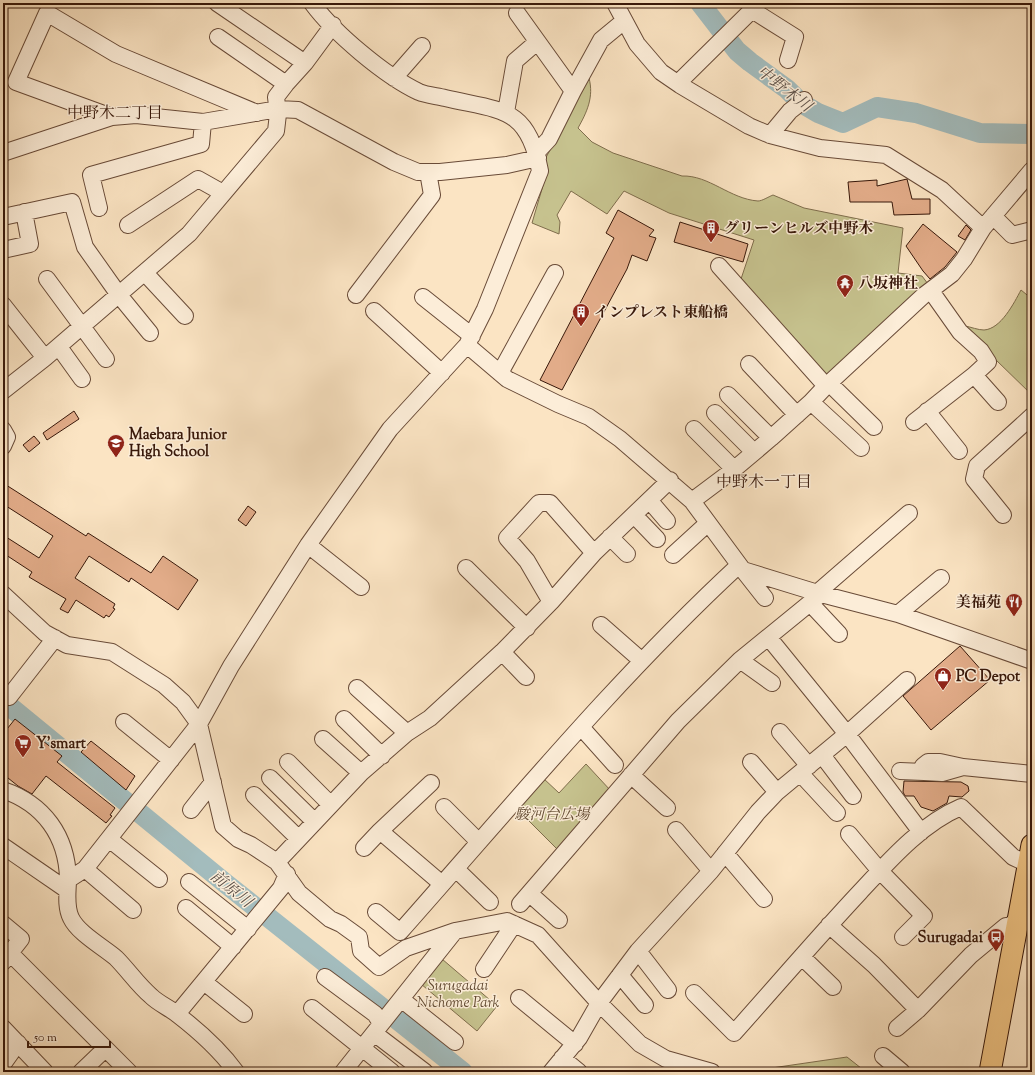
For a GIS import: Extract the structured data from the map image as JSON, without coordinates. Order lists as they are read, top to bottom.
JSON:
{
  "districts": ["中野木二丁目", "中野木一丁目"],
  "water": ["中野木川", "前原川"],
  "parks": ["駿河台広場", "Surugadai Nichome Park"],
  "places": {
    "building": ["グリーンヒルズ中野木", "インプレスト東船橋"],
    "temple": ["八坂神社"],
    "school or university": ["Maebara Junior High School"],
    "restaurant": ["美福苑"],
    "shop": ["PC Depot"],
    "supermarket": ["Y'smart"],
    "bus stop": ["Surugadai"]
  },
  "scale_bar": "50 m"
}
